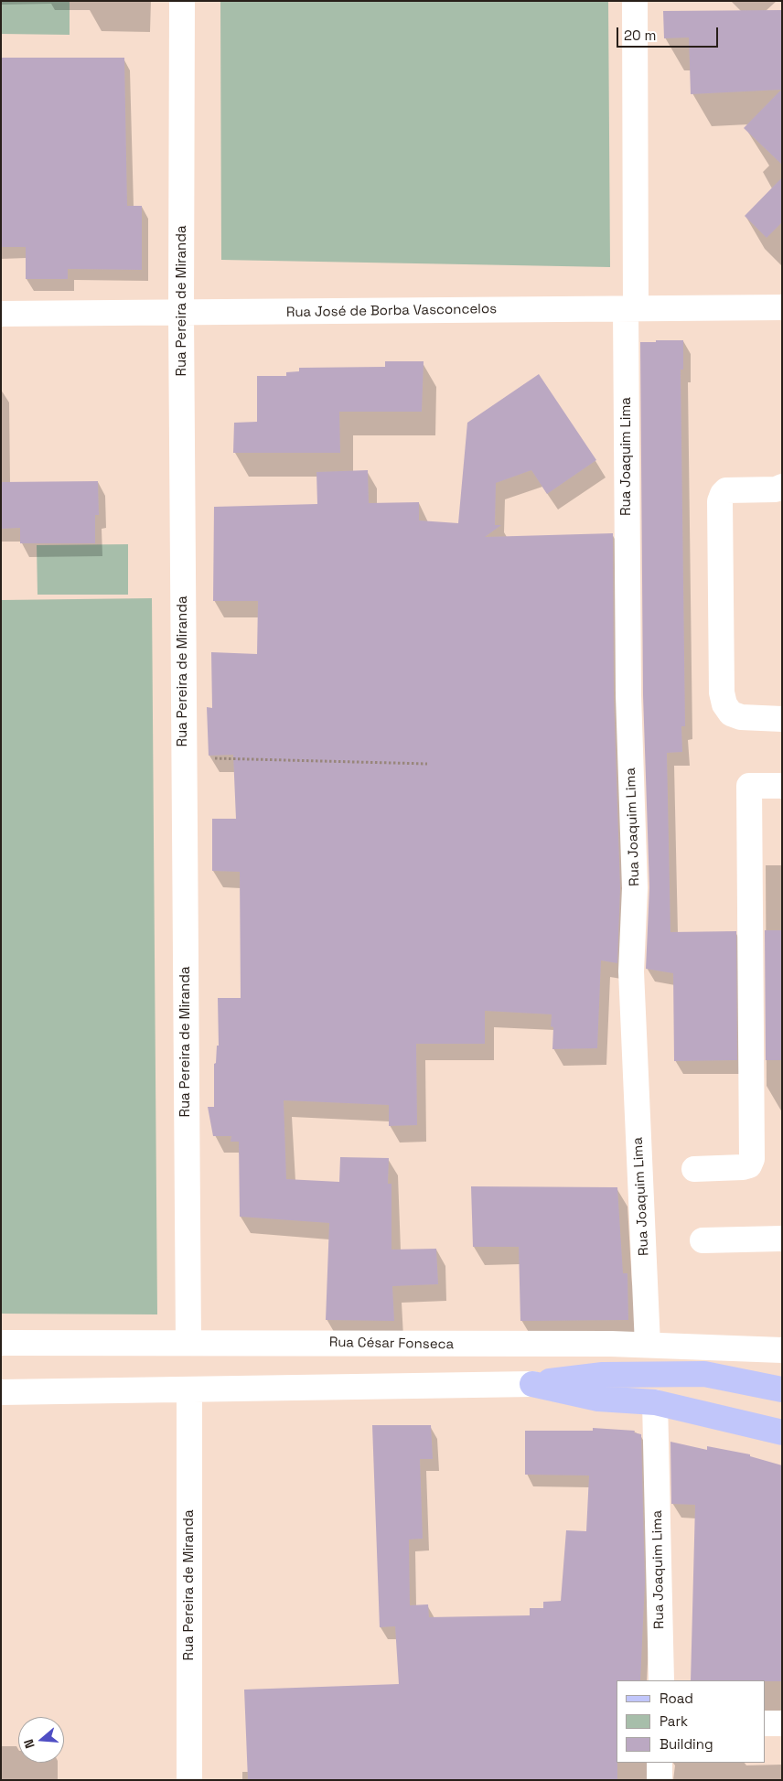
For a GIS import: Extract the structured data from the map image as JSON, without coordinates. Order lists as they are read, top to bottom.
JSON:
{
  "streets": {
    "street": [
      "Rua Pereira de Miranda",
      "Rua José de Borba Vasconcelos",
      "Rua Joaquim Lima",
      "Rua César Fonseca"
    ]
  },
  "crossings": [
    ["Rua Pereira de Miranda", "Rua José de Borba Vasconcelos"],
    ["Rua Pereira de Miranda", "Rua César Fonseca"],
    ["Rua José de Borba Vasconcelos", "Rua Joaquim Lima"],
    ["Rua Joaquim Lima", "Rua César Fonseca"]
  ],
  "legend": ["Road", "Park", "Building"],
  "scale_bar": "20 m",
  "north": "left"
}
